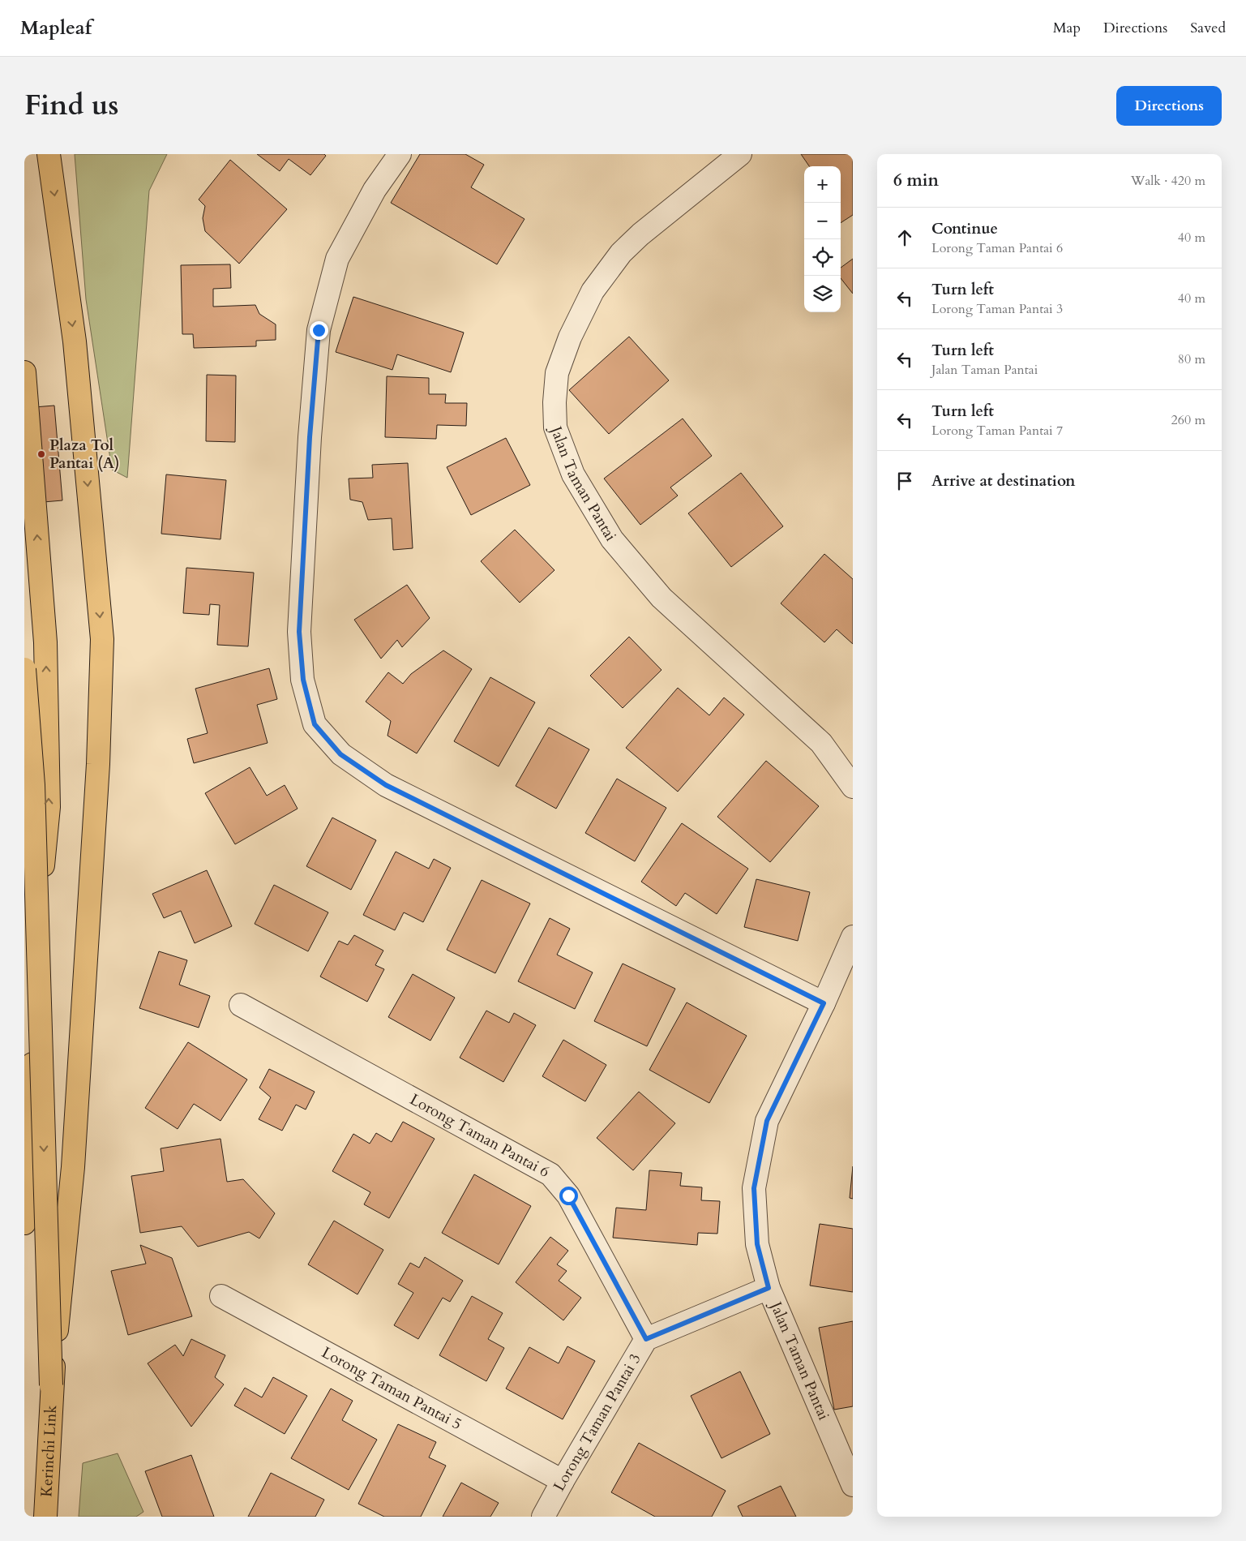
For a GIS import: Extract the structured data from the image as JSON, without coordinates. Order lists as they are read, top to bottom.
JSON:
{
  "streets": {
    "highway": ["Kerinchi Link"],
    "street": [
      "Jalan Taman Pantai",
      "Lorong Taman Pantai 6",
      "Lorong Taman Pantai 5",
      "Lorong Taman Pantai 3"
    ]
  },
  "crossings": [
    ["Jalan Taman Pantai", "Lorong Taman Pantai 3"],
    ["Lorong Taman Pantai 6", "Lorong Taman Pantai 3"],
    ["Lorong Taman Pantai 5", "Lorong Taman Pantai 3"]
  ],
  "places": ["Plaza Tol Pantai (A)"],
  "page": {
    "header": "Mapleaf",
    "nav": ["Map", "Directions", "Saved"],
    "title": "Find us",
    "buttons": "Directions",
    "heading": ["6 min", "Walk · 420 m"],
    "map_buttons": ["+", "−"],
    "list": [
      ["Continue", "Lorong Taman Pantai 6", "40 m"],
      ["Turn left", "Lorong Taman Pantai 3", "40 m"],
      ["Turn left", "Jalan Taman Pantai", "80 m"],
      ["Turn left", "Lorong Taman Pantai 7", "260 m"],
      "Arrive at destination"
    ]
  }
}
